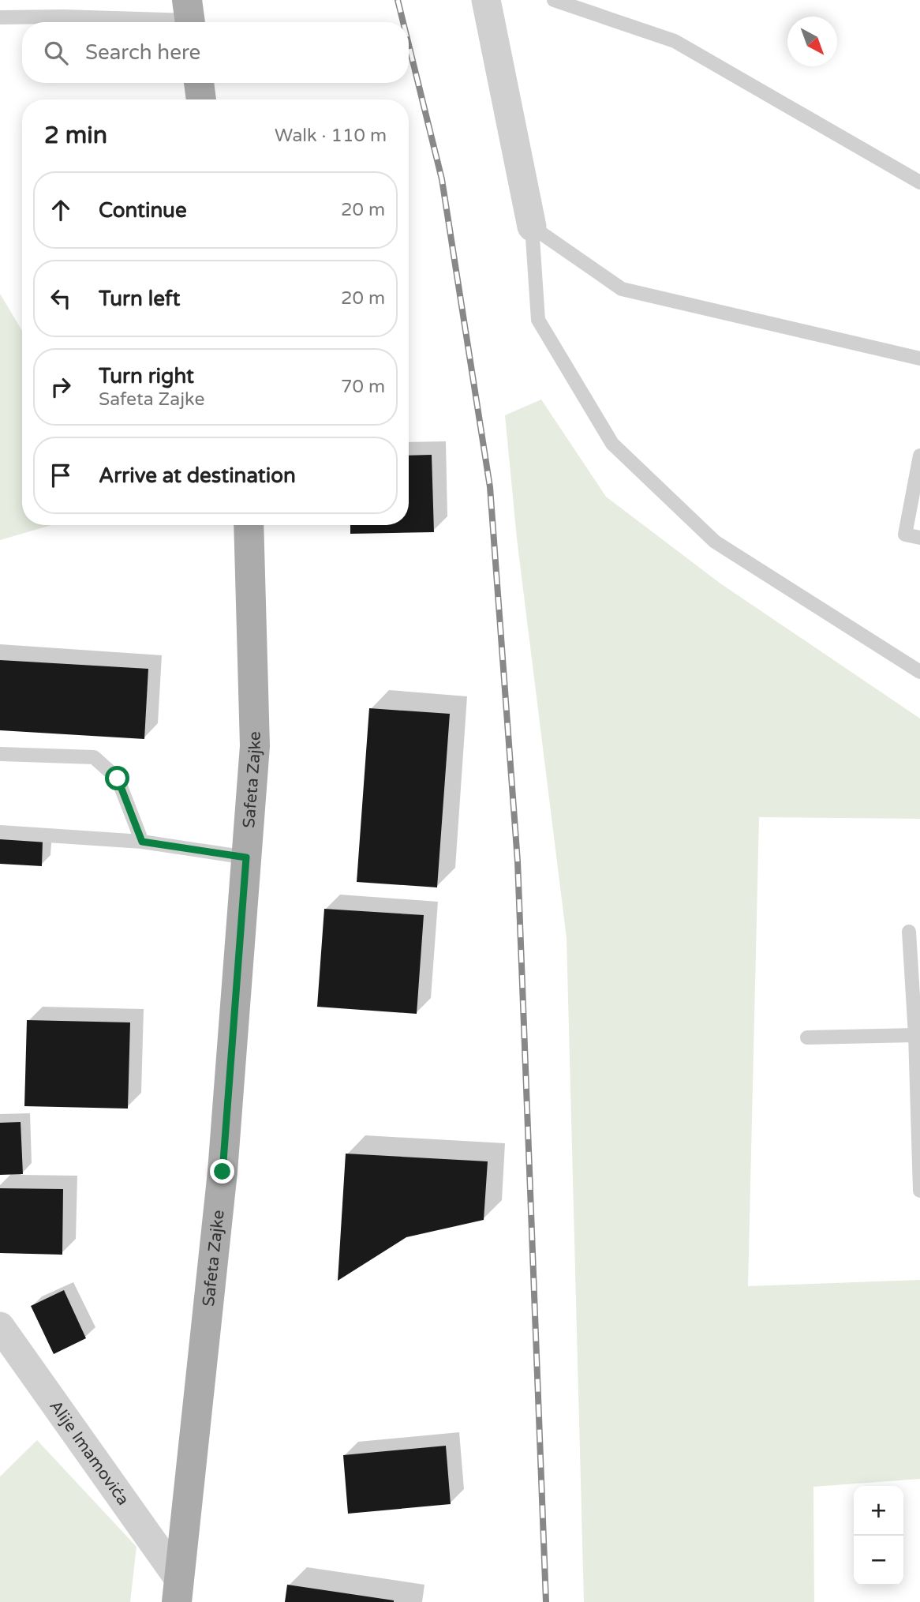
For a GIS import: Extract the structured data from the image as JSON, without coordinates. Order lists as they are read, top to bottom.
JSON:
{
  "streets": {
    "main road": ["Safeta Zajke"],
    "street": ["Alije Imamovića"]
  },
  "crossings": [
    ["Safeta Zajke", "Alije Imamovića"]
  ],
  "north": "bottom right",
  "page": {
    "search": "Search here",
    "heading": ["2 min", "Walk · 110 m"],
    "list": [
      ["Continue", "20 m"],
      ["Turn left", "20 m"],
      ["Turn right", "Safeta Zajke", "70 m"],
      "Arrive at destination"
    ],
    "map_buttons": ["+", "−"]
  }
}
